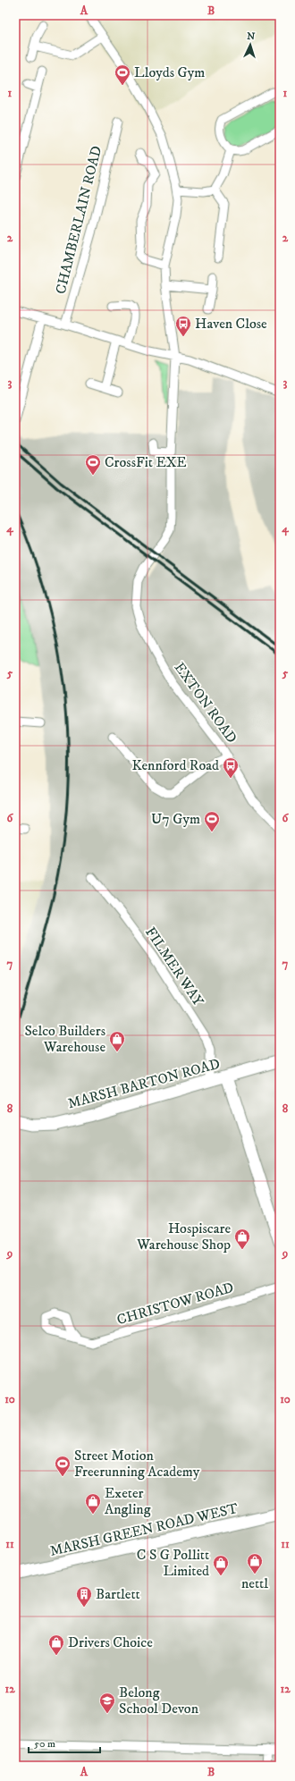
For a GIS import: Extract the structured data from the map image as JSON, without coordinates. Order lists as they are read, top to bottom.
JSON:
{
  "streets": {
    "street": [
      "CHAMBERLAIN ROAD",
      "EXTON ROAD",
      "FILMER WAY",
      "MARSH BARTON ROAD",
      "CHRISTOW ROAD",
      "MARSH GREEN ROAD WEST"
    ]
  },
  "crossings": [
    ["FILMER WAY", "MARSH BARTON ROAD"]
  ],
  "places": {
    "sports": [
      "Lloyds Gym",
      "CrossFit EXE",
      "U7 Gym",
      "Street Motion Freerunning Academy"
    ],
    "bus stop": ["Haven Close", "Kennford Road"],
    "shop": [
      "Selco Builders Warehouse",
      "Hospiscare Warehouse Shop",
      "Exeter Angling",
      "nettl",
      "C S G Pollitt Limited",
      "Drivers Choice"
    ],
    "building": ["Bartlett"],
    "school or university": ["Belong School Devon"]
  },
  "scale_bar": "50 m",
  "north": "top",
  "grid": {
    "columns": ["A", "B"],
    "rows": [
      "1",
      "2",
      "3",
      "4",
      "5",
      "6",
      "7",
      "8",
      "9",
      "10",
      "11",
      "12"
    ]
  }
}
